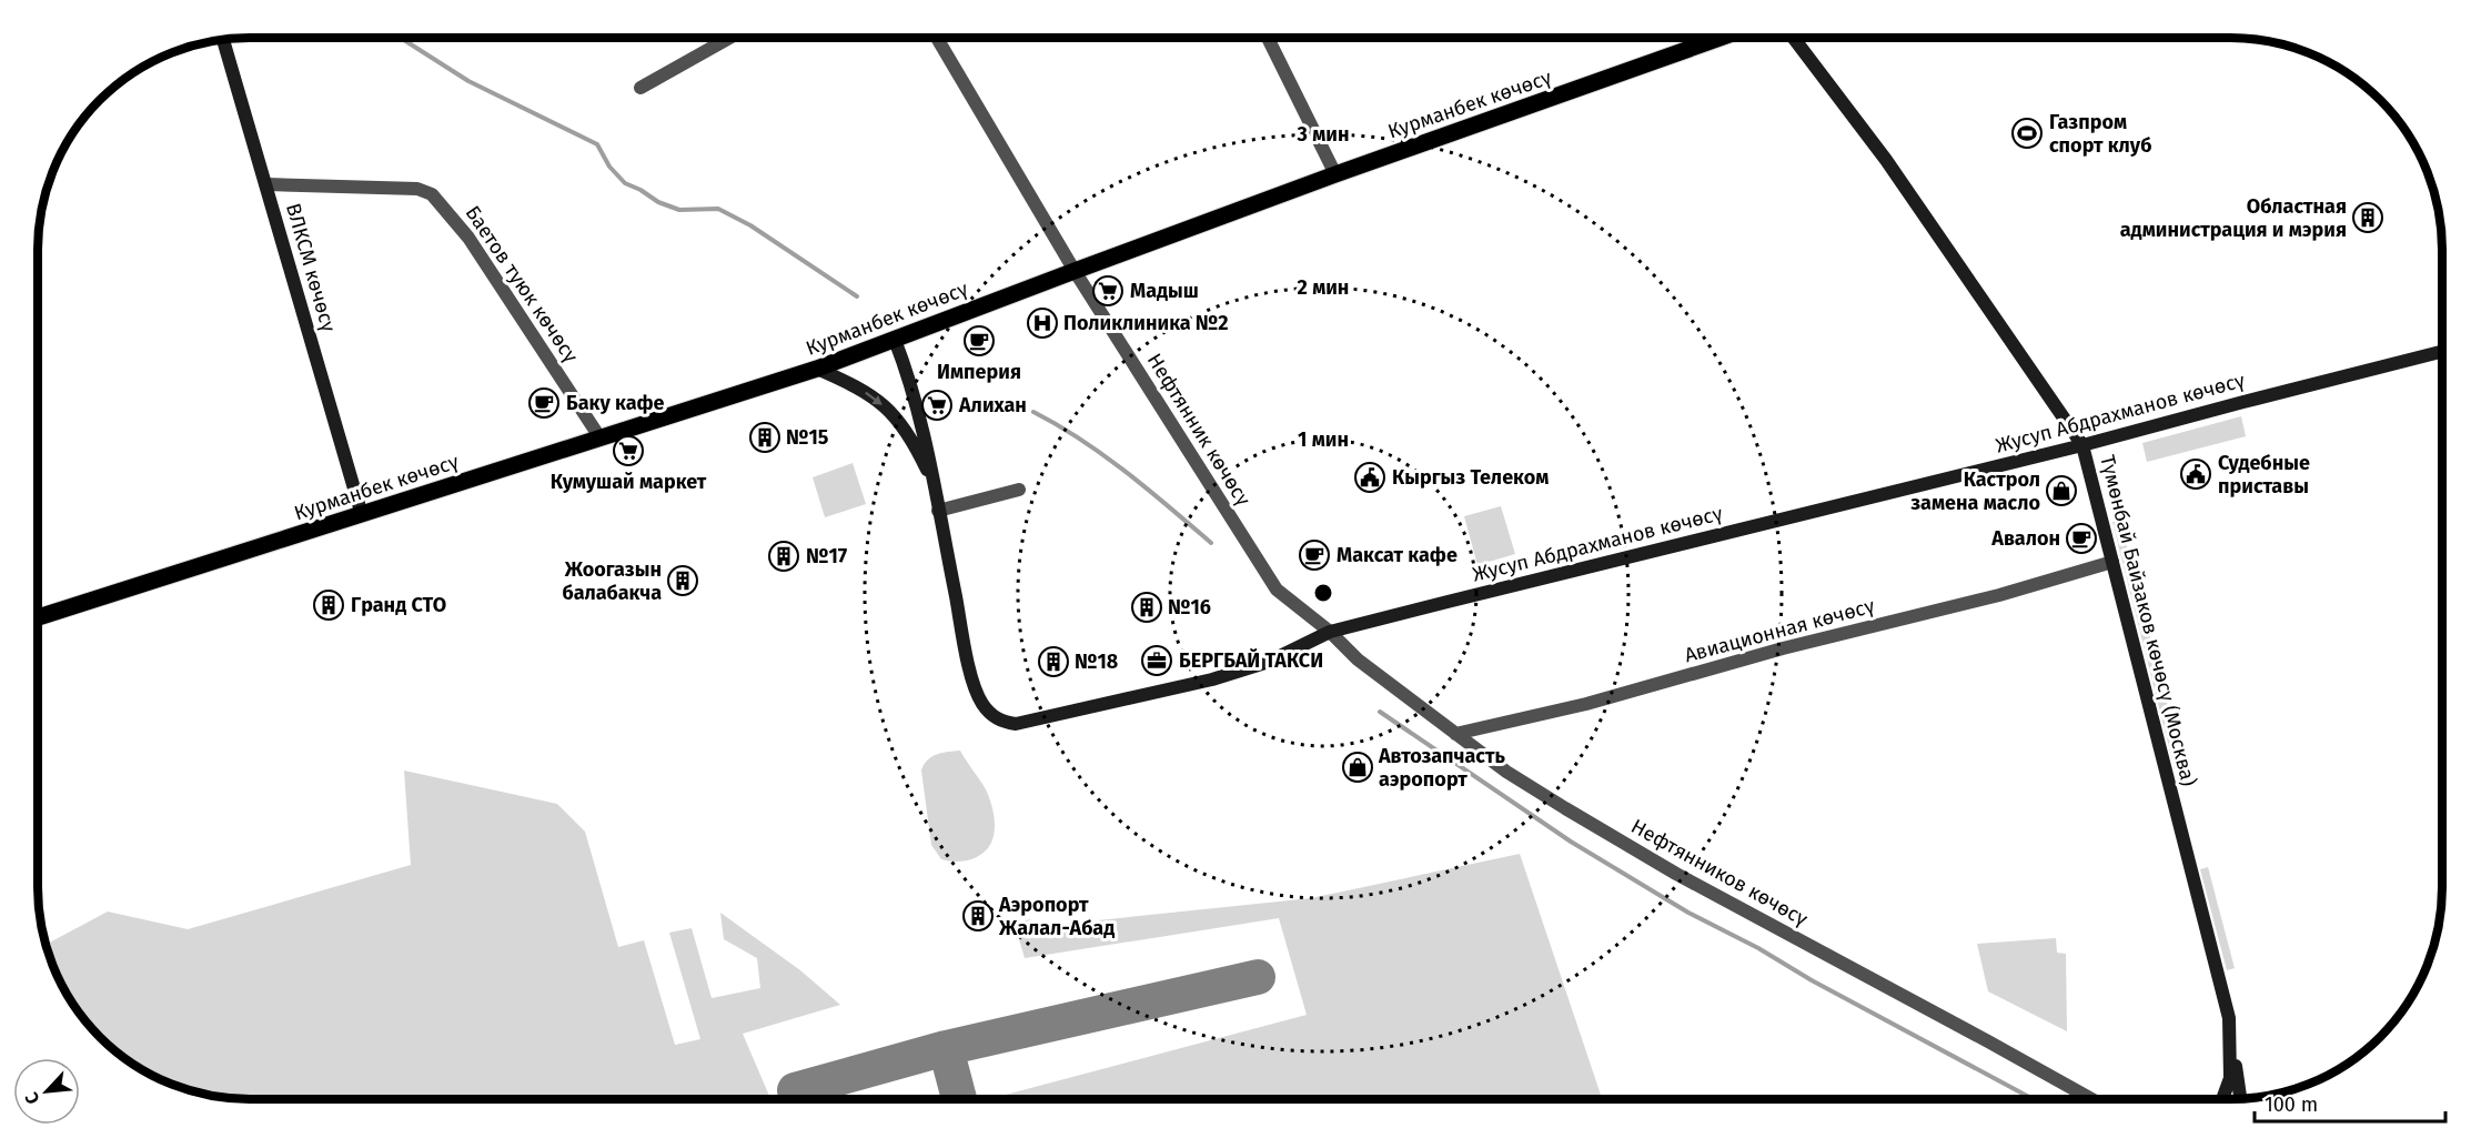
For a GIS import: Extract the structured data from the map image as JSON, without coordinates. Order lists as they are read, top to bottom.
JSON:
{
  "streets": {
    "main road": ["Курманбек көчөсү"],
    "street": [
      "ВЛКСМ көчөсү",
      "Баетов туюк көчөсү",
      "Жусуп Абдрахманов көчөсү",
      "Нефтянник көчөсү",
      "Түмөнбай Байзаков көчөсү (Москва)",
      "Авиационная көчөсү",
      "Нефтянников көчөсү"
    ]
  },
  "crossings": [
    ["Курманбек көчөсү", "ВЛКСМ көчөсү"],
    ["Курманбек көчөсү", "Баетов туюк көчөсү"],
    ["Курманбек көчөсү", "Нефтянник көчөсү"],
    ["ВЛКСМ көчөсү", "Баетов туюк көчөсү"],
    ["Жусуп Абдрахманов көчөсү", "Нефтянник көчөсү"],
    ["Жусуп Абдрахманов көчөсү", "Түмөнбай Байзаков көчөсү (Москва)"],
    ["Жусуп Абдрахманов көчөсү", "Нефтянников көчөсү"],
    ["Нефтянник көчөсү", "Нефтянников көчөсү"],
    ["Түмөнбай Байзаков көчөсү (Москва)", "Авиационная көчөсү"],
    ["Авиационная көчөсү", "Нефтянников көчөсү"]
  ],
  "places": {
    "sports": ["Газпром спорт клуб"],
    "building": [
      "Областная администрация и мэрия",
      "№15",
      "№17",
      "Жоогазын балабакча",
      "Гранд СТО",
      "№16",
      "№18",
      "Аэропорт Жалал-Абад"
    ],
    "supermarket": ["Мадыш", "Алихан", "Кумушай маркет"],
    "hospital": ["Поликлиника №2"],
    "cafe": [
      "Империя",
      "Баку кафе",
      "Авалон",
      "Максат кафе"
    ],
    "public building": ["Судебные приставы", "Кыргыз Телеком"],
    "shop": ["Кастрол замена масло", "Автозапчасть аэропорт"],
    "office": ["БЕРГБАЙ ТАКСИ"]
  },
  "scale_bar": "100 m",
  "north": "bottom left",
  "rings": ["3 мин", "2 мин", "1 мин"]
}
